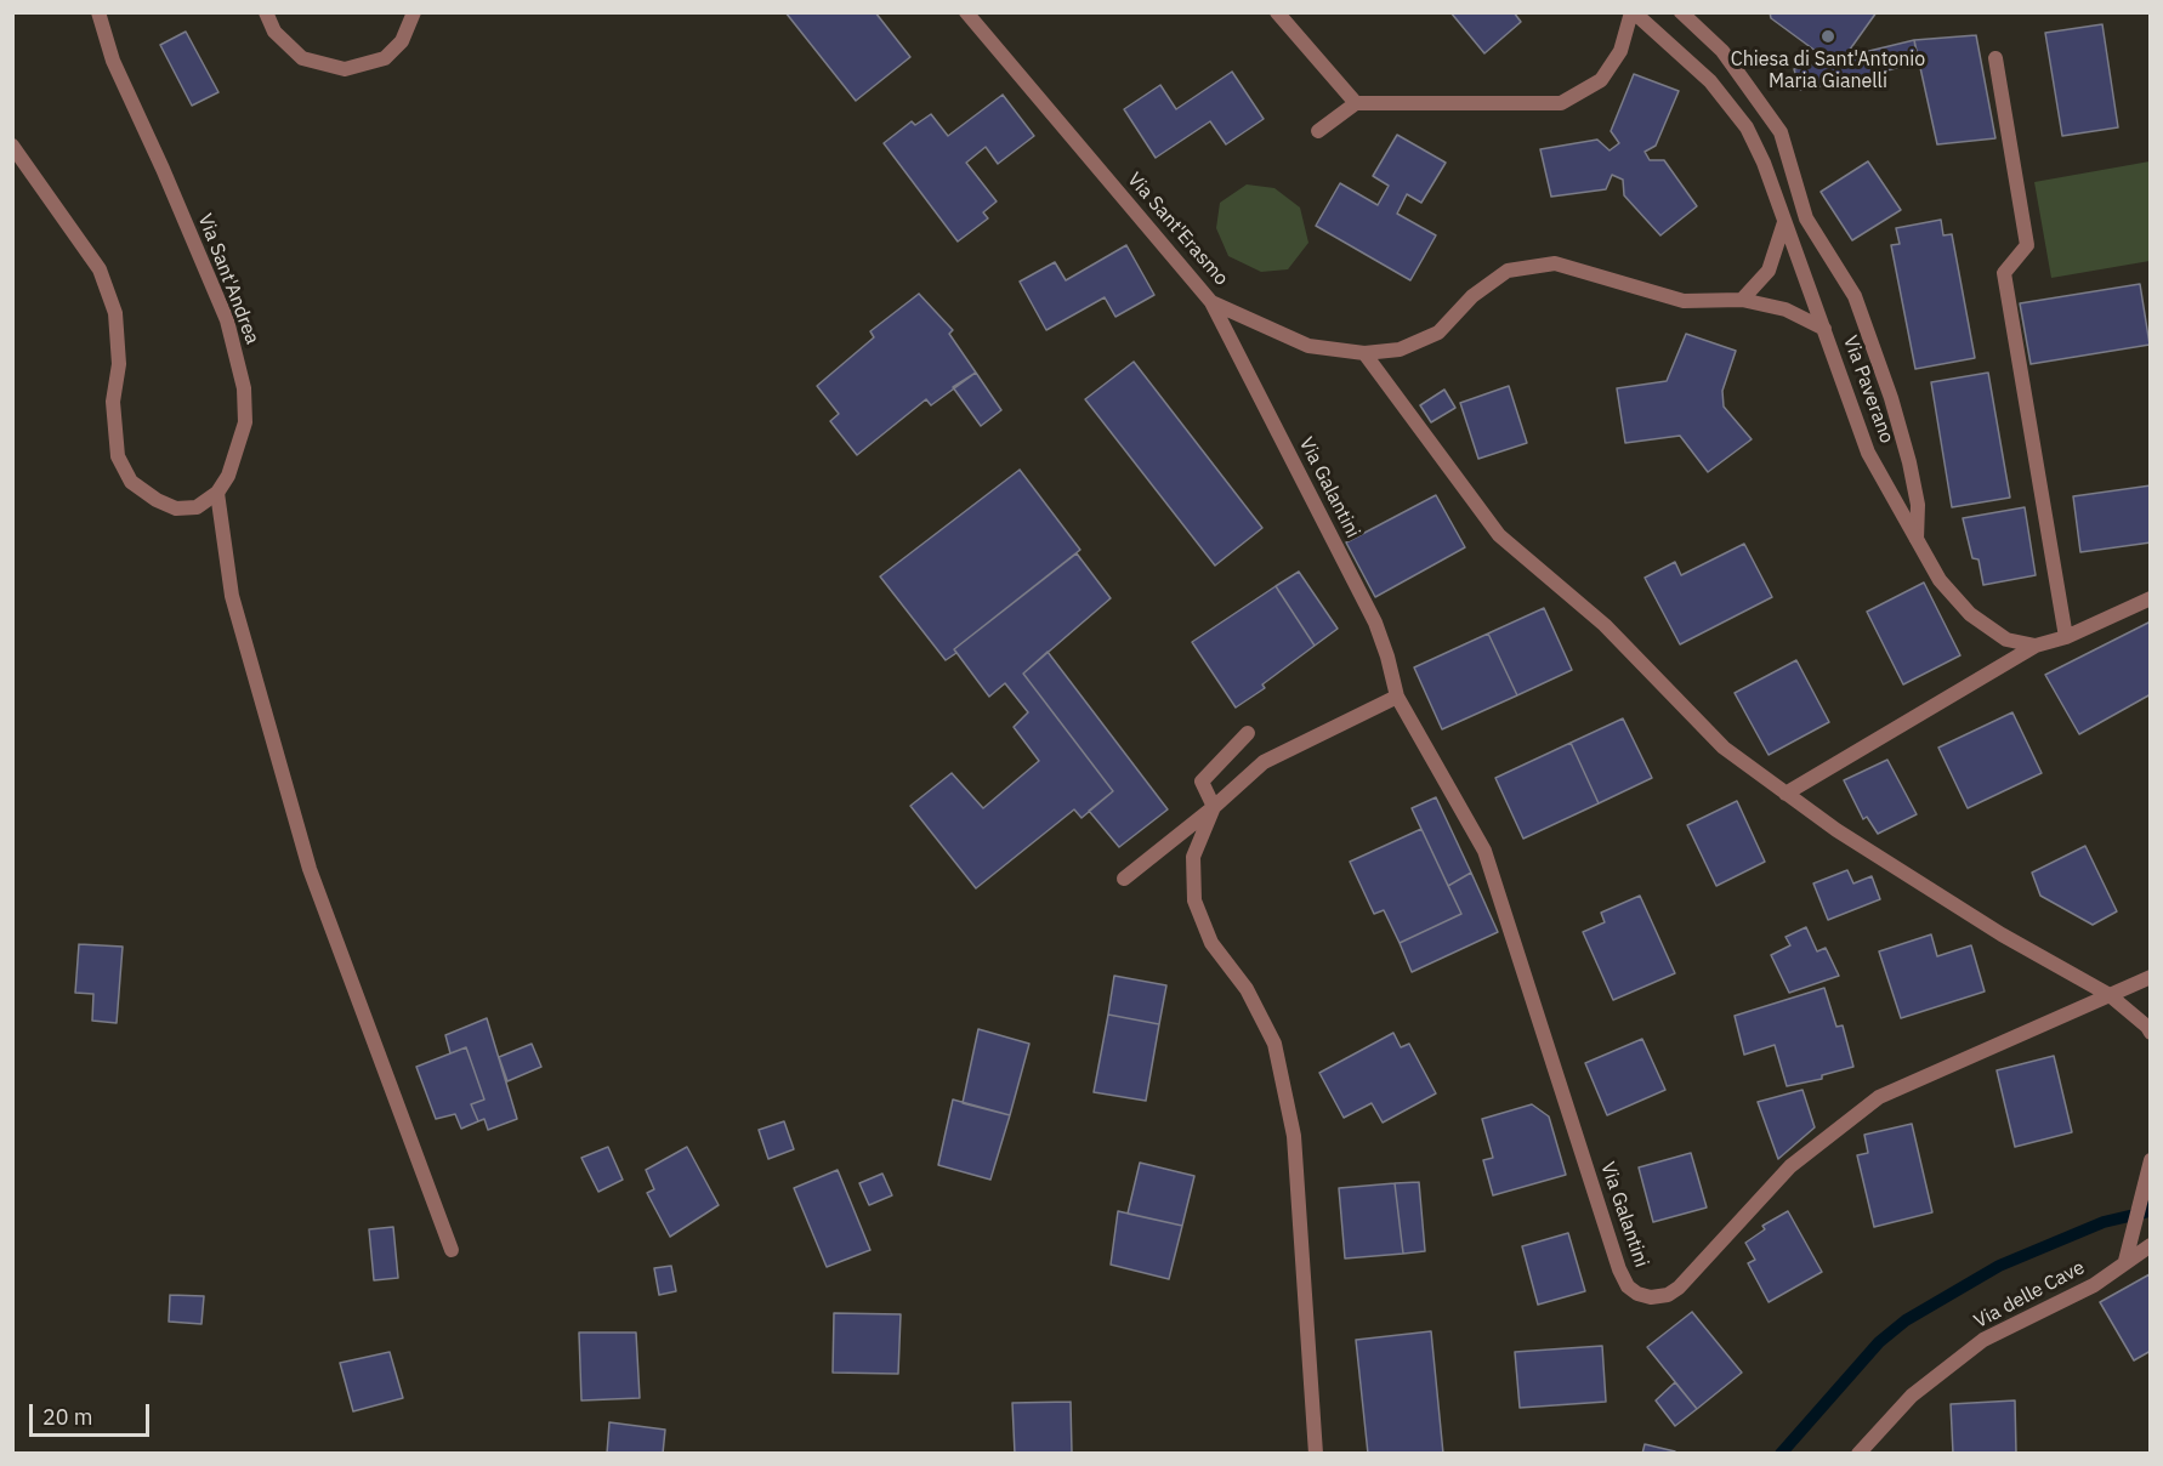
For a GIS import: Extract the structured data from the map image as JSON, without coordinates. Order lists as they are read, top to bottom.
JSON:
{
  "streets": {
    "street": [
      "Via Sant'Erasmo",
      "Via Sant'Andrea",
      "Via Paverano",
      "Via Galantini",
      "Via delle Cave"
    ]
  },
  "crossings": [
    ["Via Sant'Erasmo", "Via Paverano"],
    ["Via Sant'Erasmo", "Via Galantini"]
  ],
  "places": ["Chiesa di Sant'Antonio Maria Gianelli"],
  "scale_bar": "20 m"
}
